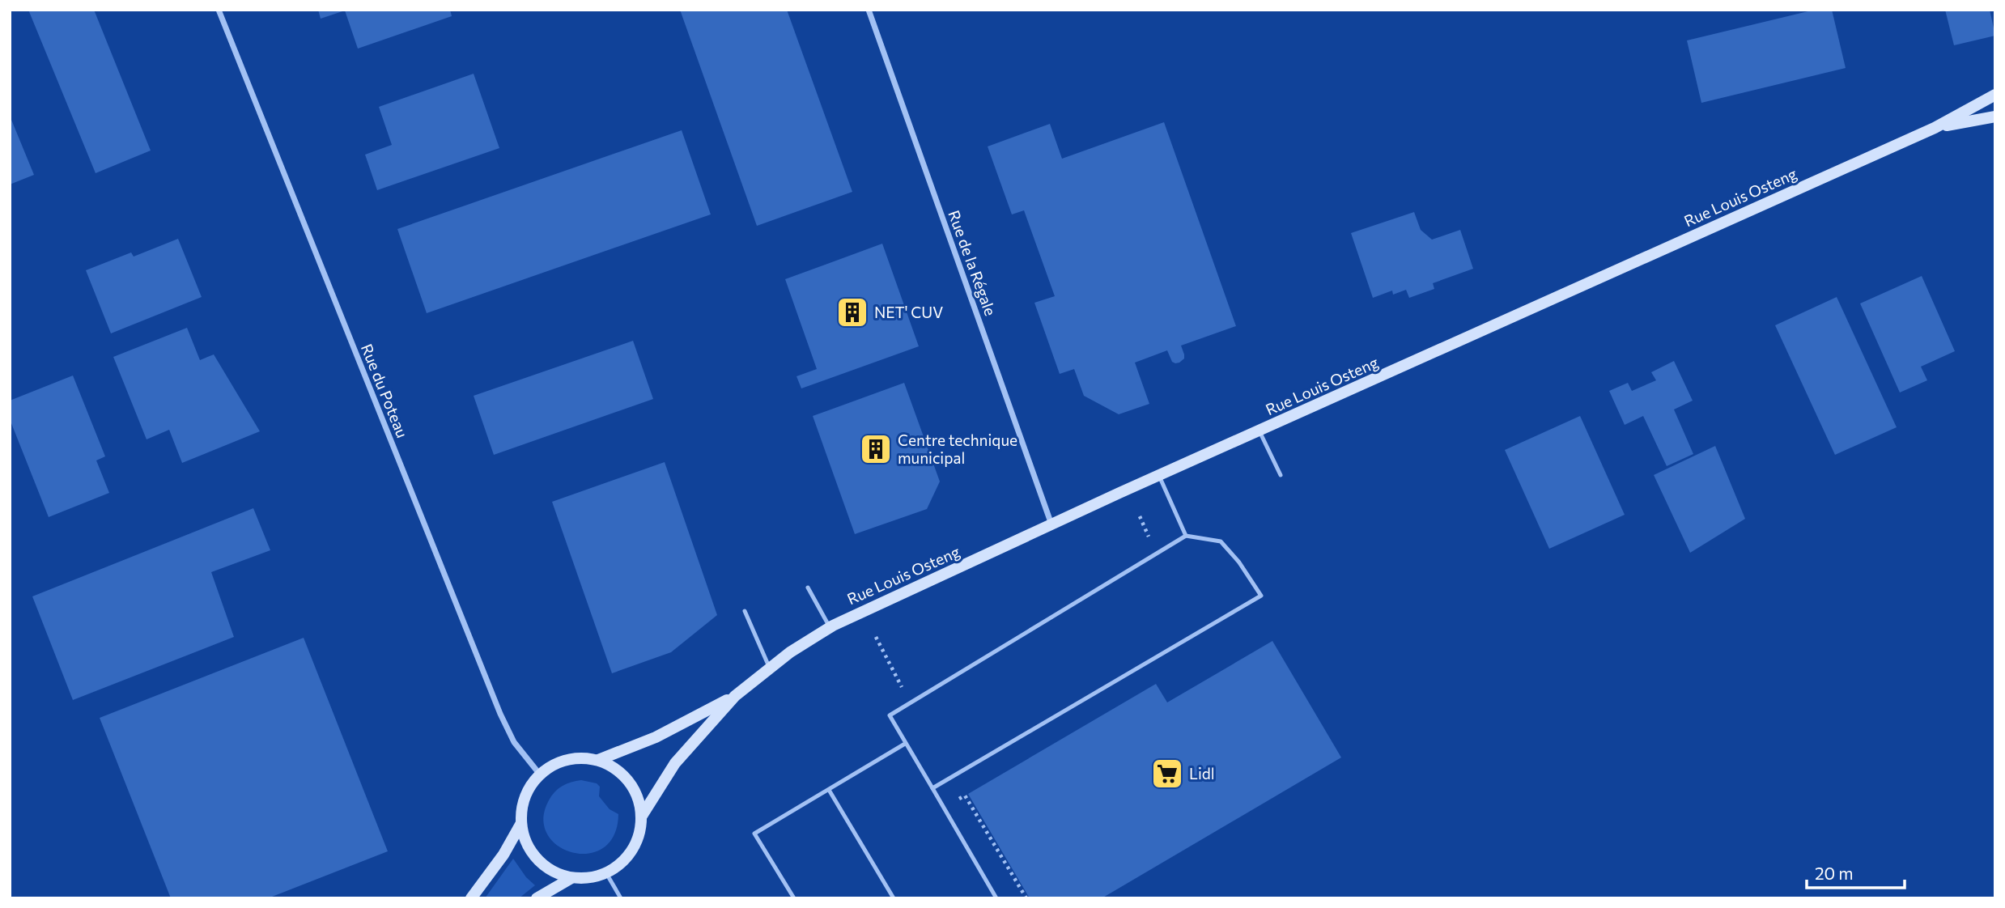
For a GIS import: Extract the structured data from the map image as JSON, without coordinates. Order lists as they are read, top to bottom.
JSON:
{
  "streets": {
    "street": ["Rue Louis Osteng", "Rue de la Régale", "Rue du Poteau"]
  },
  "crossings": [
    ["Rue Louis Osteng", "Rue de la Régale"],
    ["Rue Louis Osteng", "Rue du Poteau"]
  ],
  "places": {
    "building": ["NET' CUV", "Centre technique municipal"],
    "supermarket": ["Lidl"]
  },
  "scale_bar": "20 m"
}
